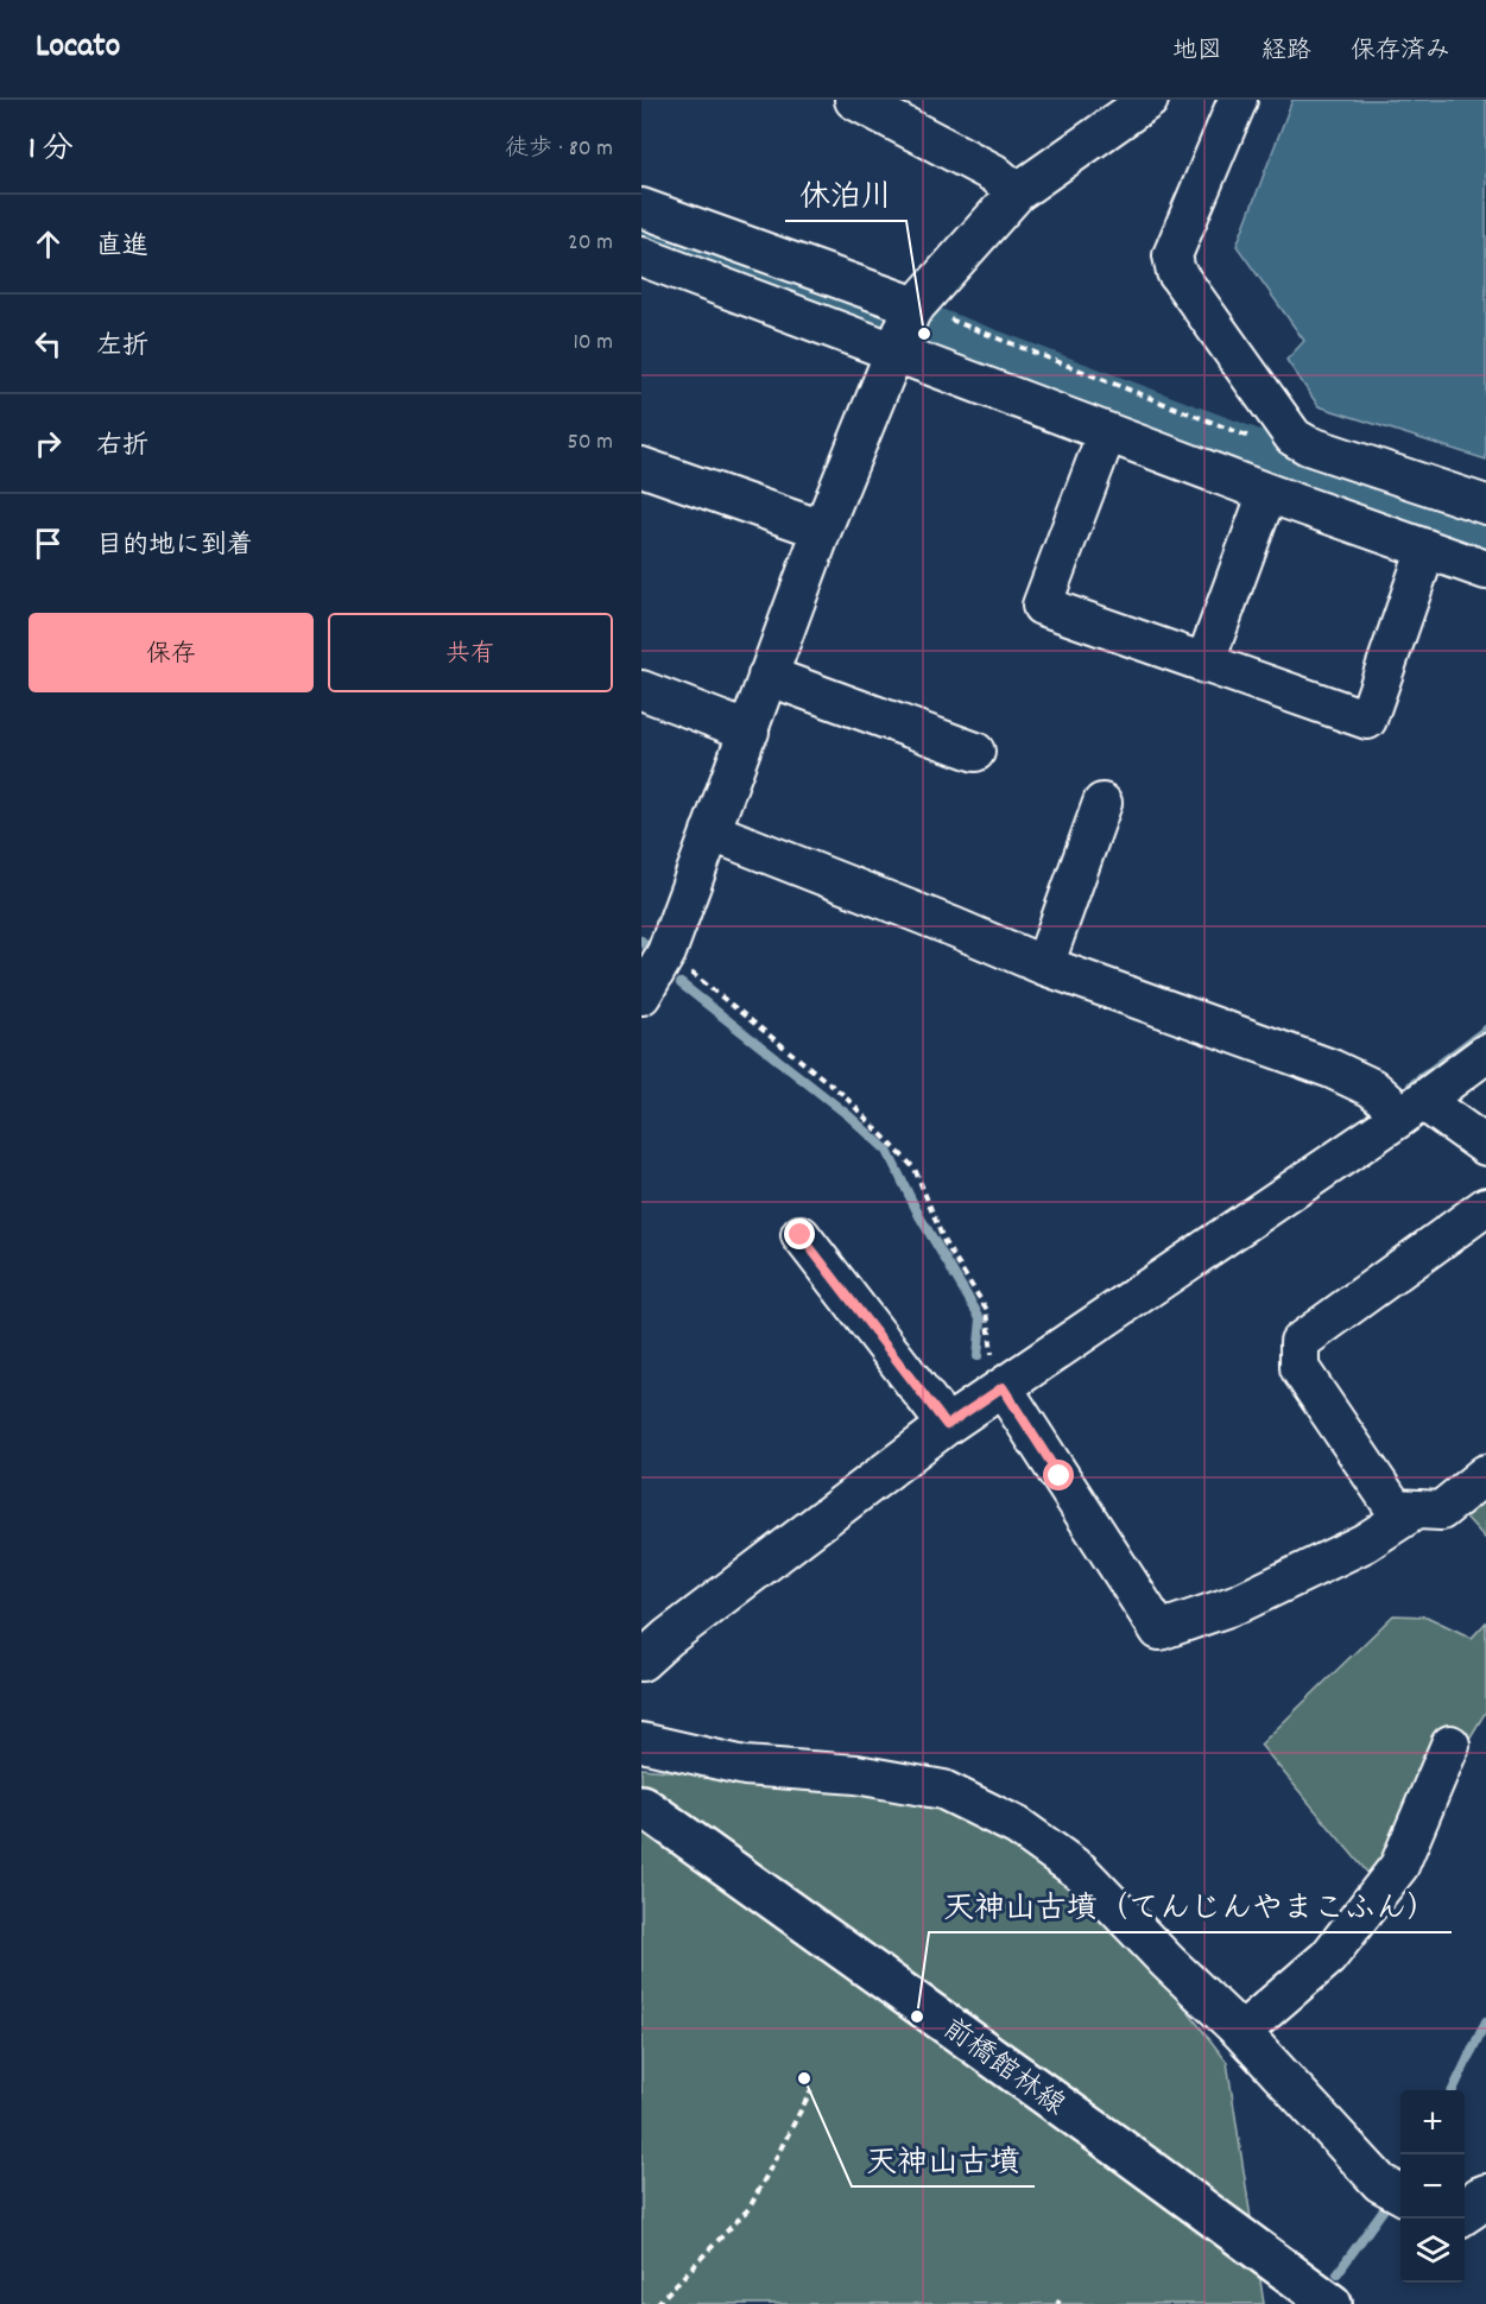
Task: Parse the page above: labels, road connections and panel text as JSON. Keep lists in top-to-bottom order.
{
  "streets": {
    "main road": ["前橋館林線"]
  },
  "places": ["休泊川", "天神山古墳（てんじんやまこふん）", "天神山古墳"],
  "page": {
    "header": "Locato",
    "nav": ["地図", "経路", "保存済み"],
    "heading": ["1 分", "徒歩 · 80 m"],
    "list": [
      ["直進", "20 m"],
      ["左折", "10 m"],
      ["右折", "50 m"],
      "目的地に到着"
    ],
    "buttons": ["保存", "共有"],
    "map_buttons": ["+", "−"]
  }
}
